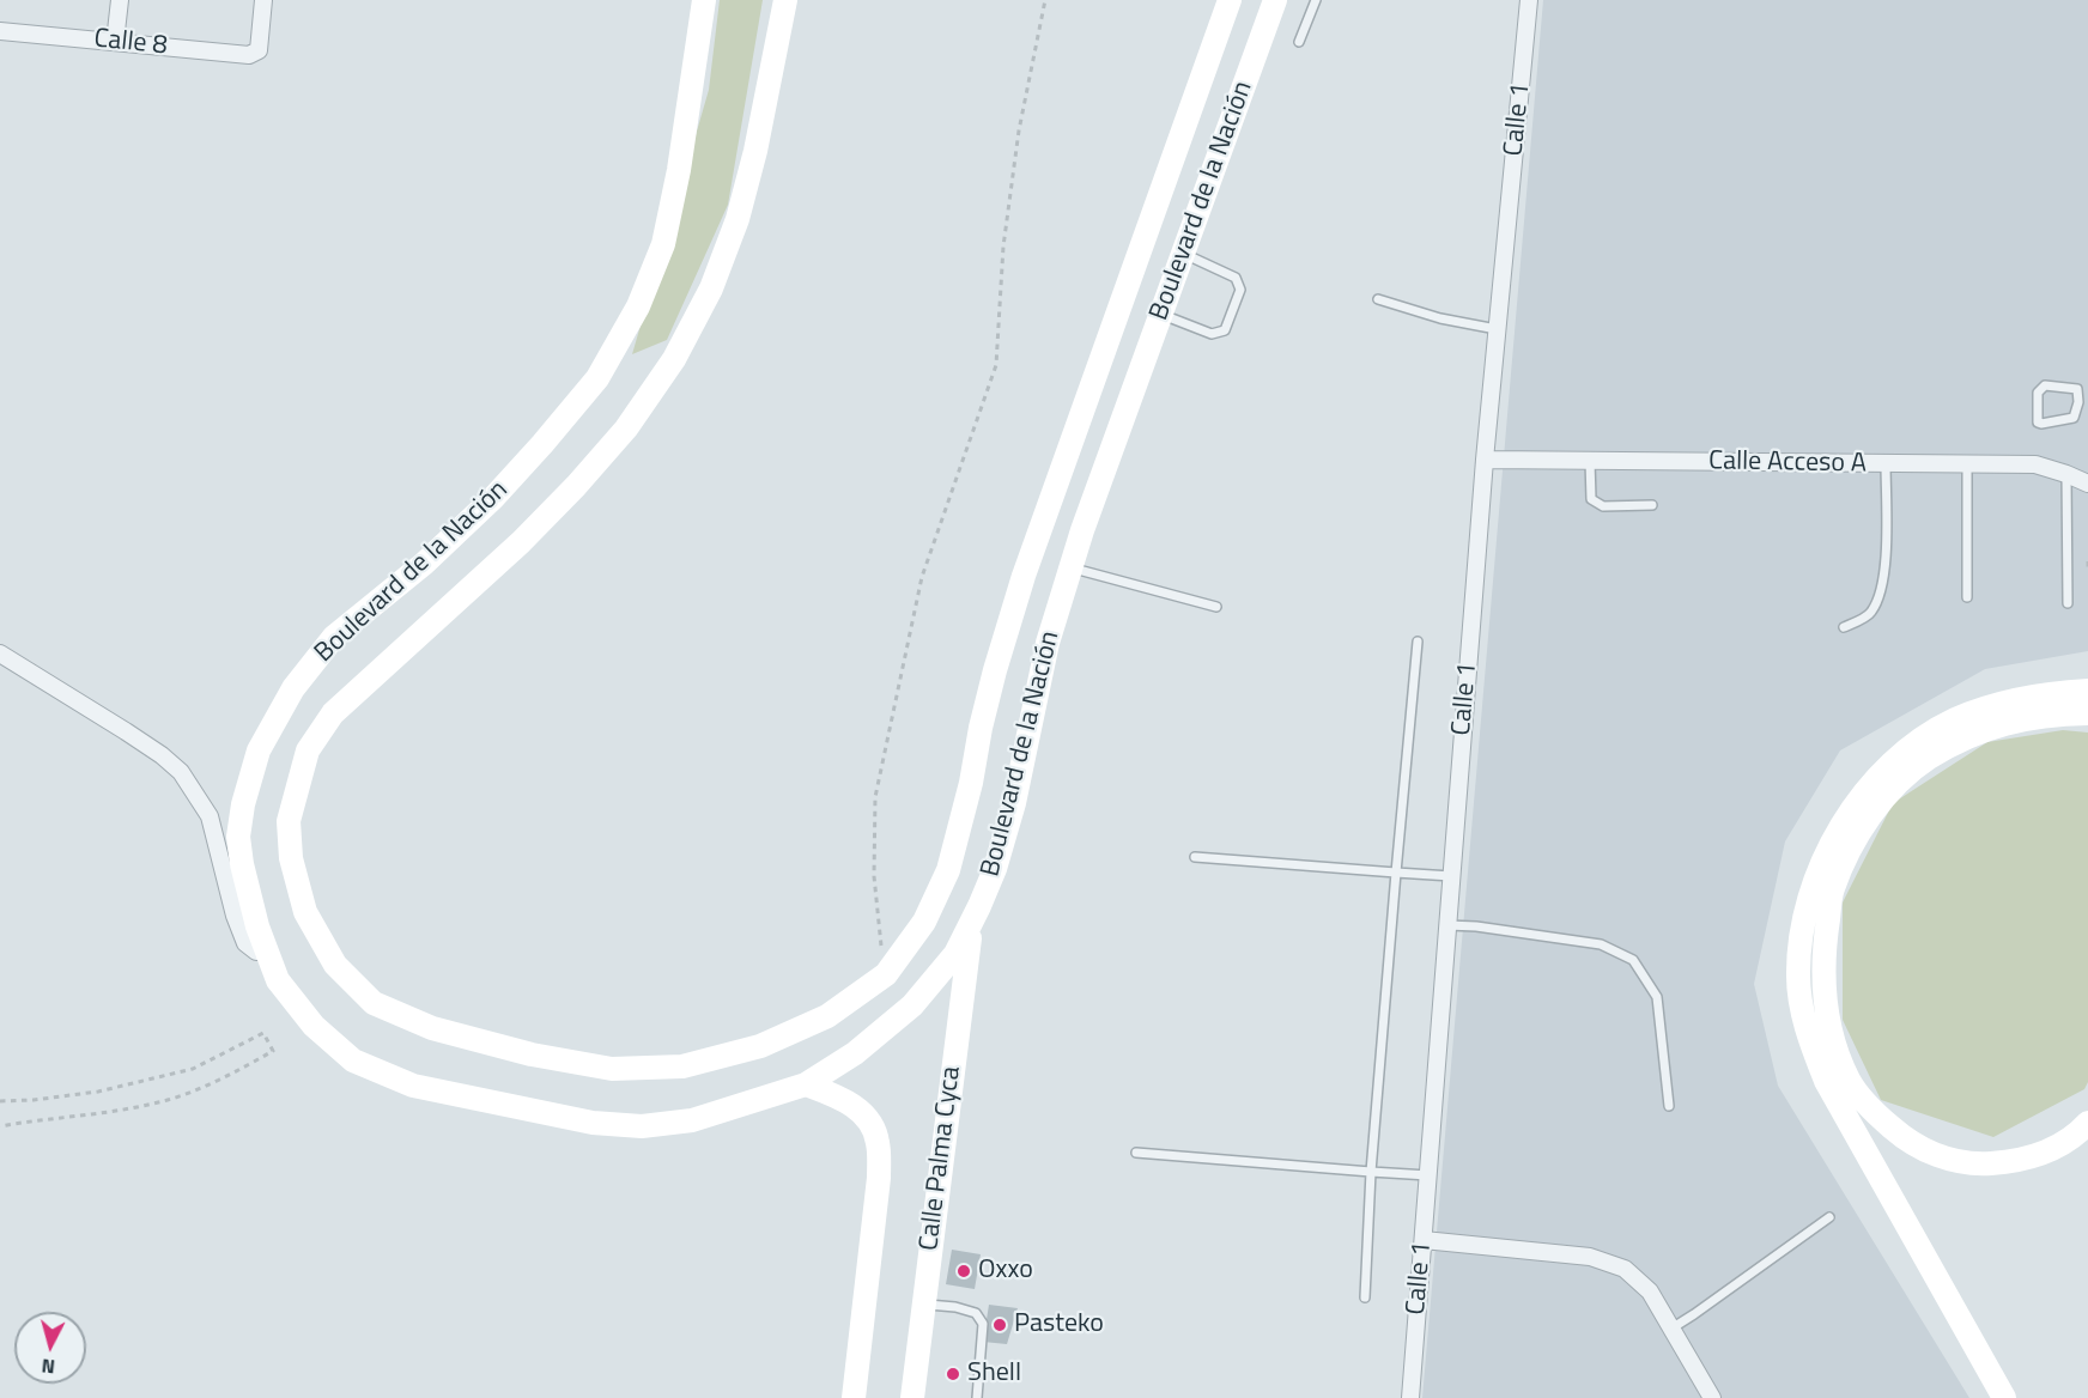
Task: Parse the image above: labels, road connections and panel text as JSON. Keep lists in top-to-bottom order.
{
  "streets": {
    "main road": ["Boulevard de la Nación", "Calle Palma Cyca"],
    "street": ["Calle 8", "Calle 1", "Calle Acceso A"]
  },
  "crossings": [
    ["Calle 1", "Calle Acceso A"],
    ["Boulevard de la Nación", "Calle Palma Cyca"]
  ],
  "places": ["Oxxo", "Pasteko", "Shell"],
  "north": "bottom"
}
